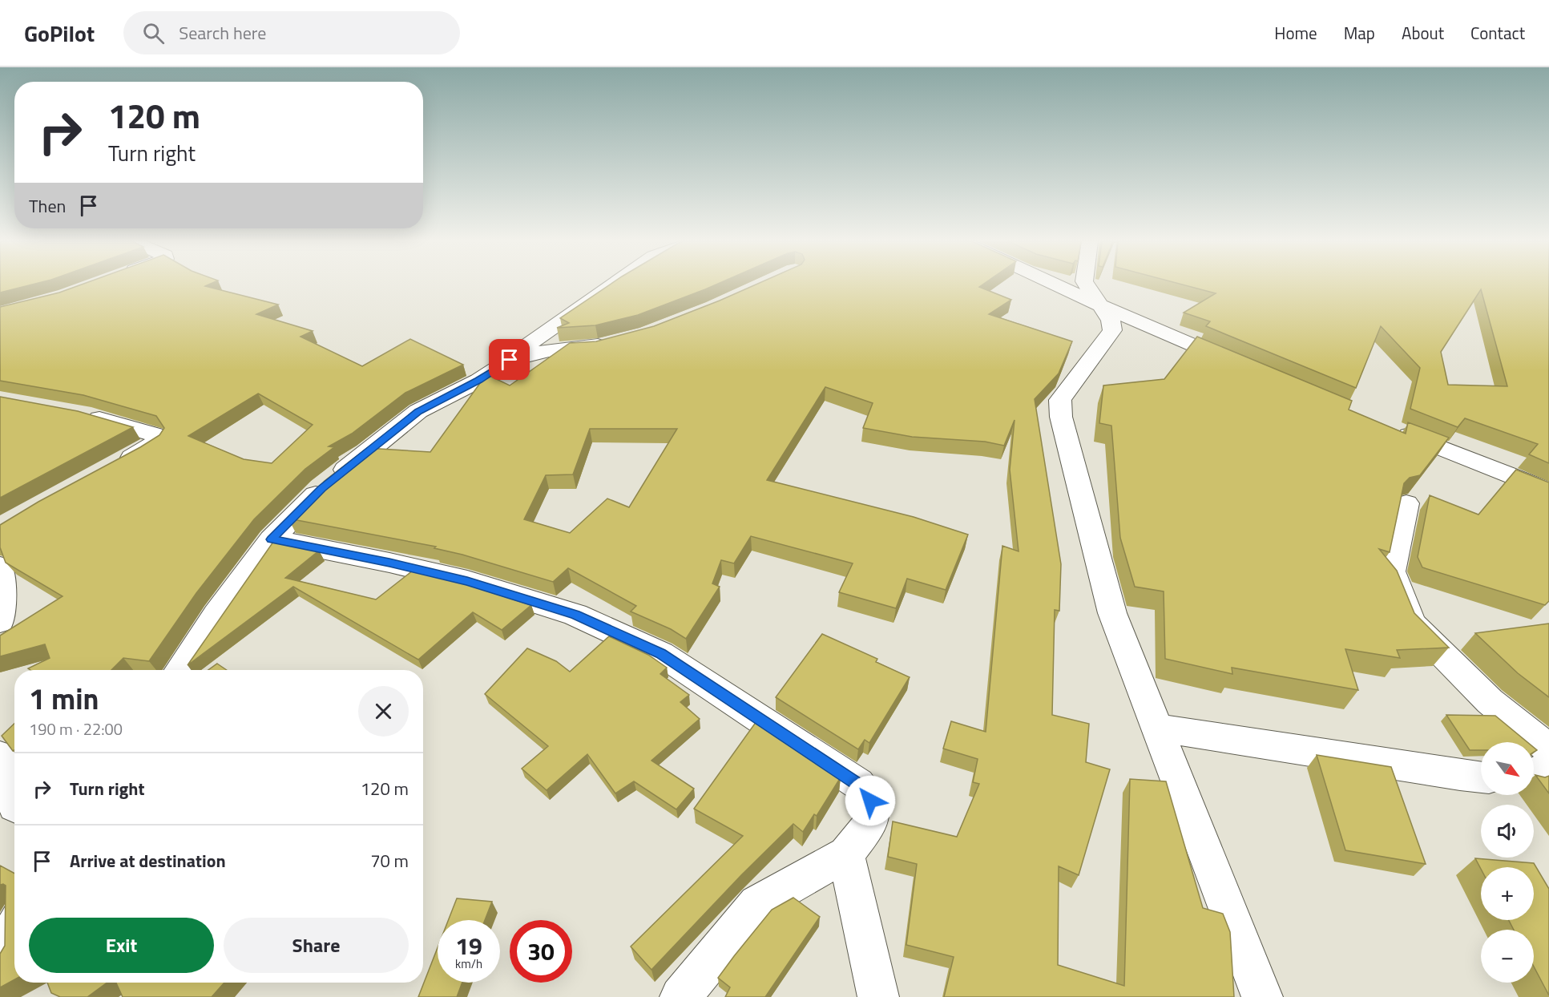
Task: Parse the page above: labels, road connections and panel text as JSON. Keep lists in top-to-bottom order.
{
  "north": "bottom right",
  "page": {
    "header": "GoPilot",
    "search": "Search here",
    "nav": [
      "Home",
      "Map",
      "About",
      "Contact"
    ],
    "turn": ["120 m", "Turn right"],
    "then": "Then",
    "heading": ["1 min", "190 m · 22:00"],
    "map_buttons": ["+", "−"],
    "list": [
      {
        "name": "Turn right",
        "value": "120 m"
      },
      {
        "name": "Arrive at destination",
        "value": "70 m"
      }
    ],
    "buttons": ["Exit", "Share"],
    "speed": "19 km/h",
    "limit": "30"
  }
}
